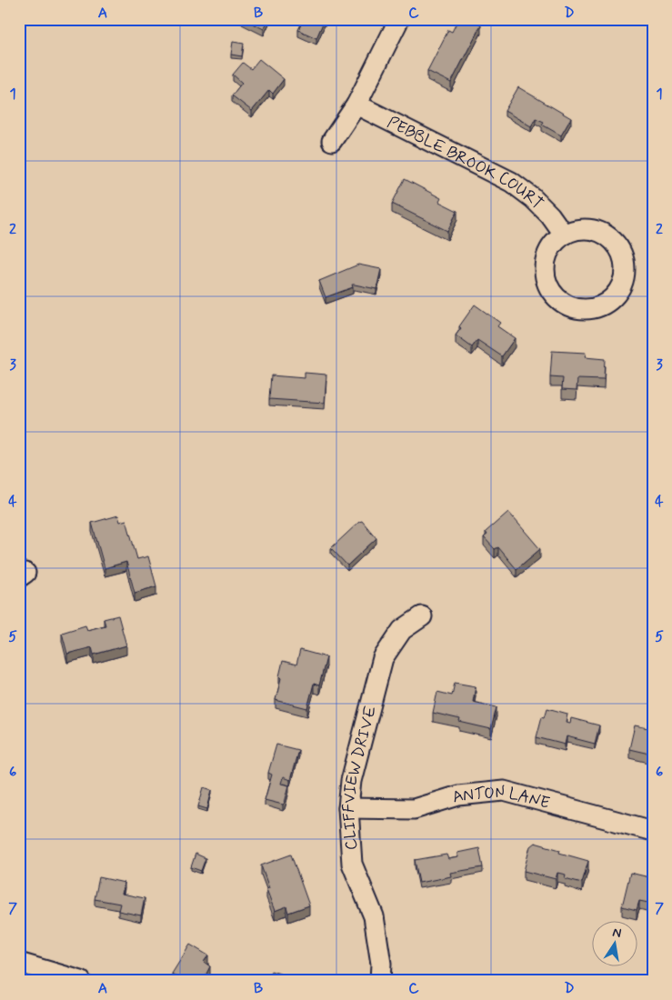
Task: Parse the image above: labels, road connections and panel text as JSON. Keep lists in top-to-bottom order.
{
  "streets": {
    "street": ["PEBBLE BROOK COURT", "CLIFFVIEW DRIVE", "ANTON LANE"]
  },
  "crossings": [
    ["CLIFFVIEW DRIVE", "ANTON LANE"]
  ],
  "north": "top",
  "grid": {
    "columns": [
      "A",
      "B",
      "C",
      "D"
    ],
    "rows": [
      "1",
      "2",
      "3",
      "4",
      "5",
      "6",
      "7"
    ]
  }
}
